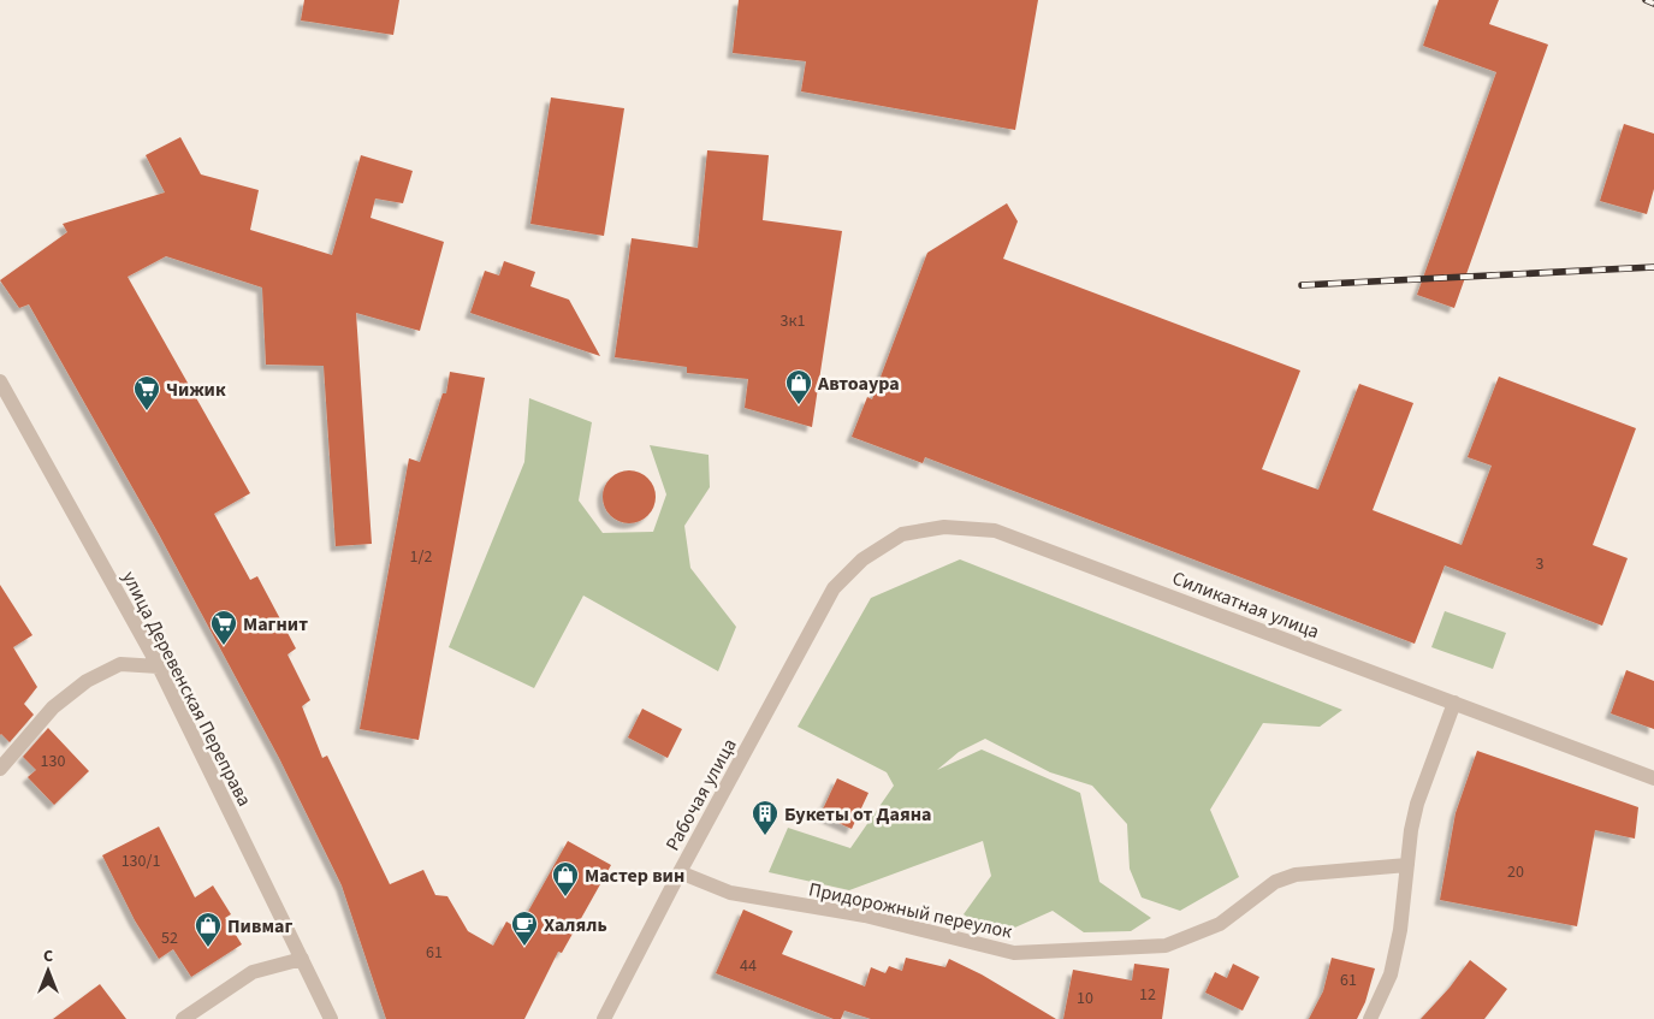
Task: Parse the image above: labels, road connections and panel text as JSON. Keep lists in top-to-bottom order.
{
  "streets": {
    "street": [
      "Силикатная улица",
      "улица Деревенская Переправа",
      "Рабочая улица",
      "Придорожный переулок"
    ]
  },
  "crossings": [
    ["Силикатная улица", "Рабочая улица"],
    ["Рабочая улица", "Придорожный переулок"]
  ],
  "places": {
    "shop": ["Автоаура", "Мастер вин", "Пивмаг"],
    "supermarket": ["Чижик", "Магнит"],
    "building": ["Букеты от Даяна"],
    "cafe": ["Халяль"]
  },
  "house_numbers": [
    "3к1",
    "1/2",
    "3",
    "130",
    "130/1",
    "20",
    "52",
    "61",
    "44",
    "61",
    "12",
    "10"
  ],
  "north": "top"
}
